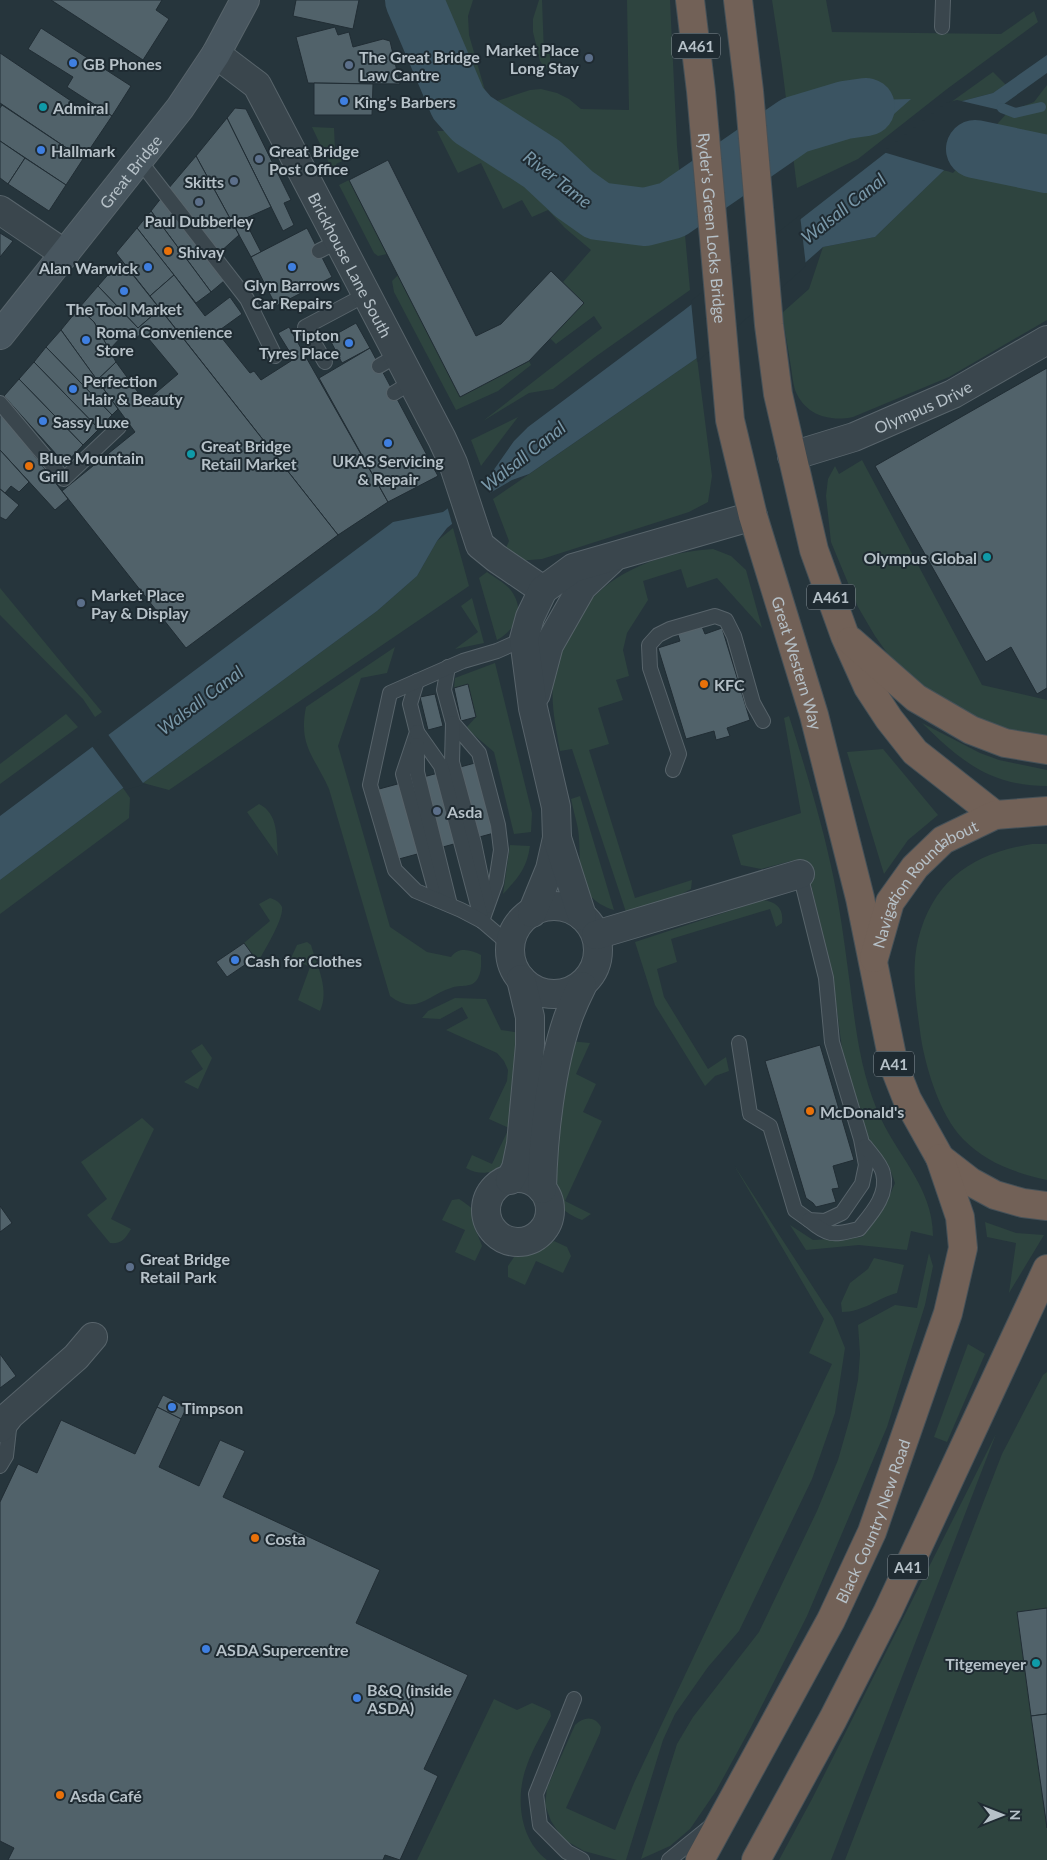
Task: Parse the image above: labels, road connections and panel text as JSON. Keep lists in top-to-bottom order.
{
  "streets": {
    "highway": [
      "A461",
      "Ryder's Green Locks Bridge",
      "Great Western Way",
      "Navigation Roundabout",
      "A41",
      "Black Country New Road"
    ],
    "main road": ["Great Bridge"],
    "street": ["Brickhouse Lane South", "Olympus Drive"]
  },
  "crossings": [
    ["A461", "Olympus Drive"],
    ["A461", "Navigation Roundabout"],
    ["Great Bridge", "Brickhouse Lane South"],
    ["Ryder's Green Locks Bridge", "Great Western Way"],
    ["Great Western Way", "Navigation Roundabout"],
    ["Navigation Roundabout", "Black Country New Road"]
  ],
  "water": ["River Tame", "Walsall Canal"],
  "places": [
    "Market Place Long Stay",
    "GB Phones",
    "The Great Bridge Law Cantre",
    "King's Barbers",
    "Admiral",
    "Hallmark",
    "Great Bridge Post Office",
    "Skitts",
    "Paul Dubberley",
    "Shivay",
    "Alan Warwick",
    "Glyn Barrows Car Repairs",
    "The Tool Market",
    "Roma Convenience Store",
    "Tipton Tyres Place",
    "Perfection Hair & Beauty",
    "Sassy Luxe",
    "UKAS Servicing & Repair",
    "Great Bridge Retail Market",
    "Blue Mountain Grill",
    "Olympus Global",
    "Market Place Pay & Display",
    "KFC",
    "Asda",
    "Cash for Clothes",
    "McDonald's",
    "Great Bridge Retail Park",
    "Timpson",
    "Costa",
    "ASDA Supercentre",
    "Titgemeyer",
    "B&Q (inside ASDA)",
    "Asda Café"
  ],
  "north": "right"
}
